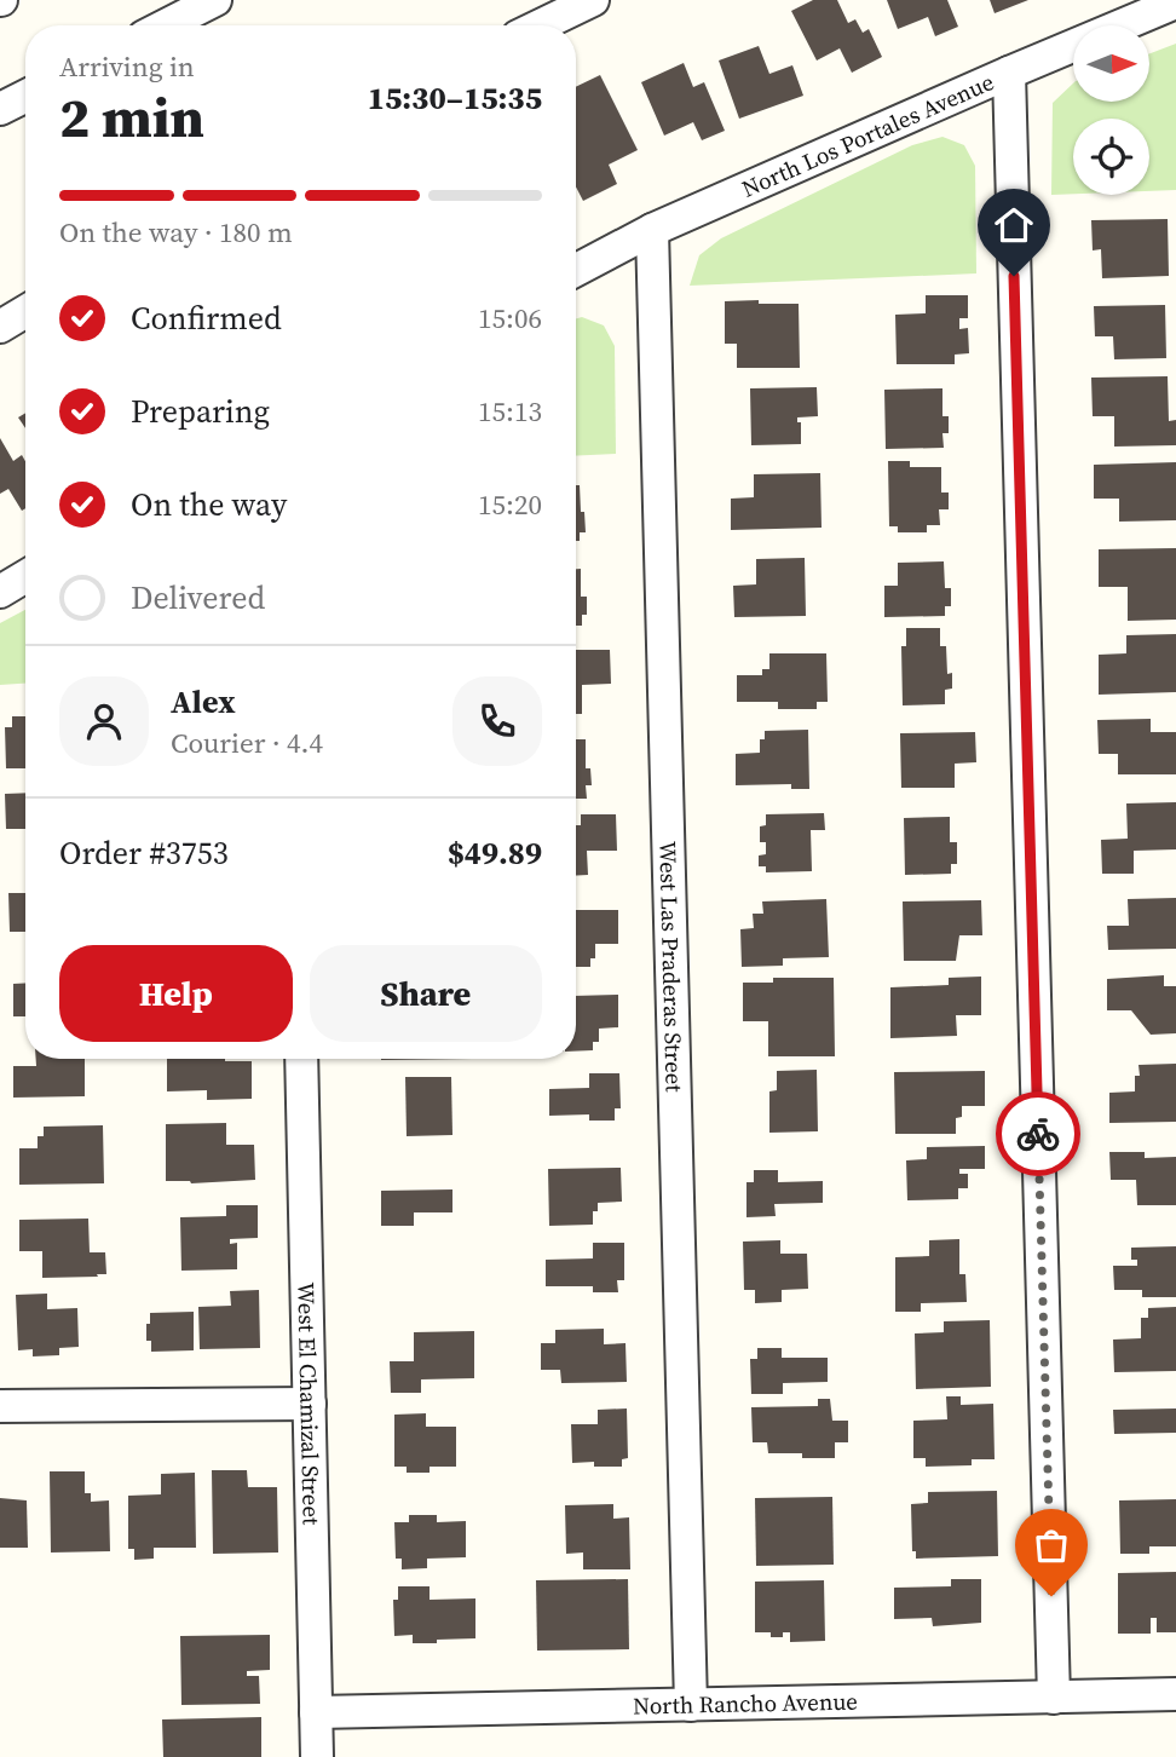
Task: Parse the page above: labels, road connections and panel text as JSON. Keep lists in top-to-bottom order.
{
  "streets": {
    "street": [
      "North Los Portales Avenue",
      "West Las Praderas Street",
      "West El Chamizal Street",
      "North Rancho Avenue"
    ]
  },
  "crossings": [
    ["North Los Portales Avenue", "West Las Praderas Street"],
    ["West Las Praderas Street", "North Rancho Avenue"],
    ["West El Chamizal Street", "North Rancho Avenue"]
  ],
  "north": "right",
  "page": {
    "heading": ["2 min", "Arriving in", "15:30–15:35"],
    "panel": [
      "Alex",
      "Courier · 4.4",
      "Order #3753",
      "$49.89"
    ],
    "bar": "On the way · 180 m",
    "list": [
      ["Confirmed", "15:06"],
      ["Preparing", "15:13"],
      ["On the way", "15:20"],
      "Delivered"
    ],
    "buttons": ["Help", "Share"]
  }
}
